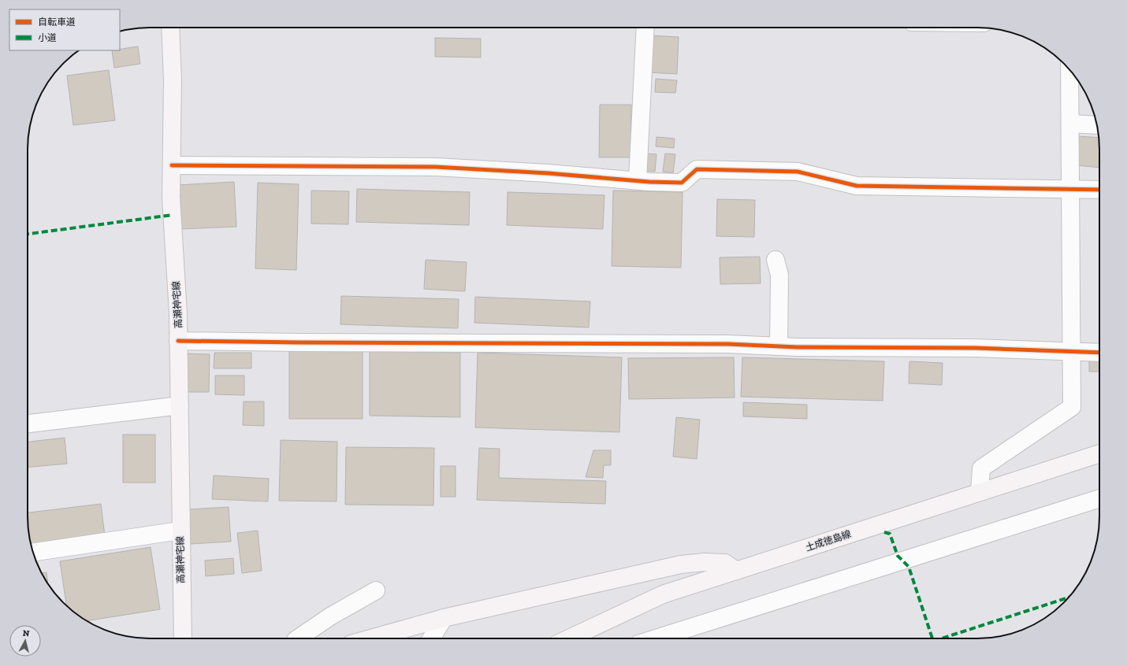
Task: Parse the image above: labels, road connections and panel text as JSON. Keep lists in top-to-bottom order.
{
  "streets": {
    "main road": ["高瀬神宅線", "土成徳島線"]
  },
  "legend": ["自転車道", "小道"],
  "north": "top"
}
